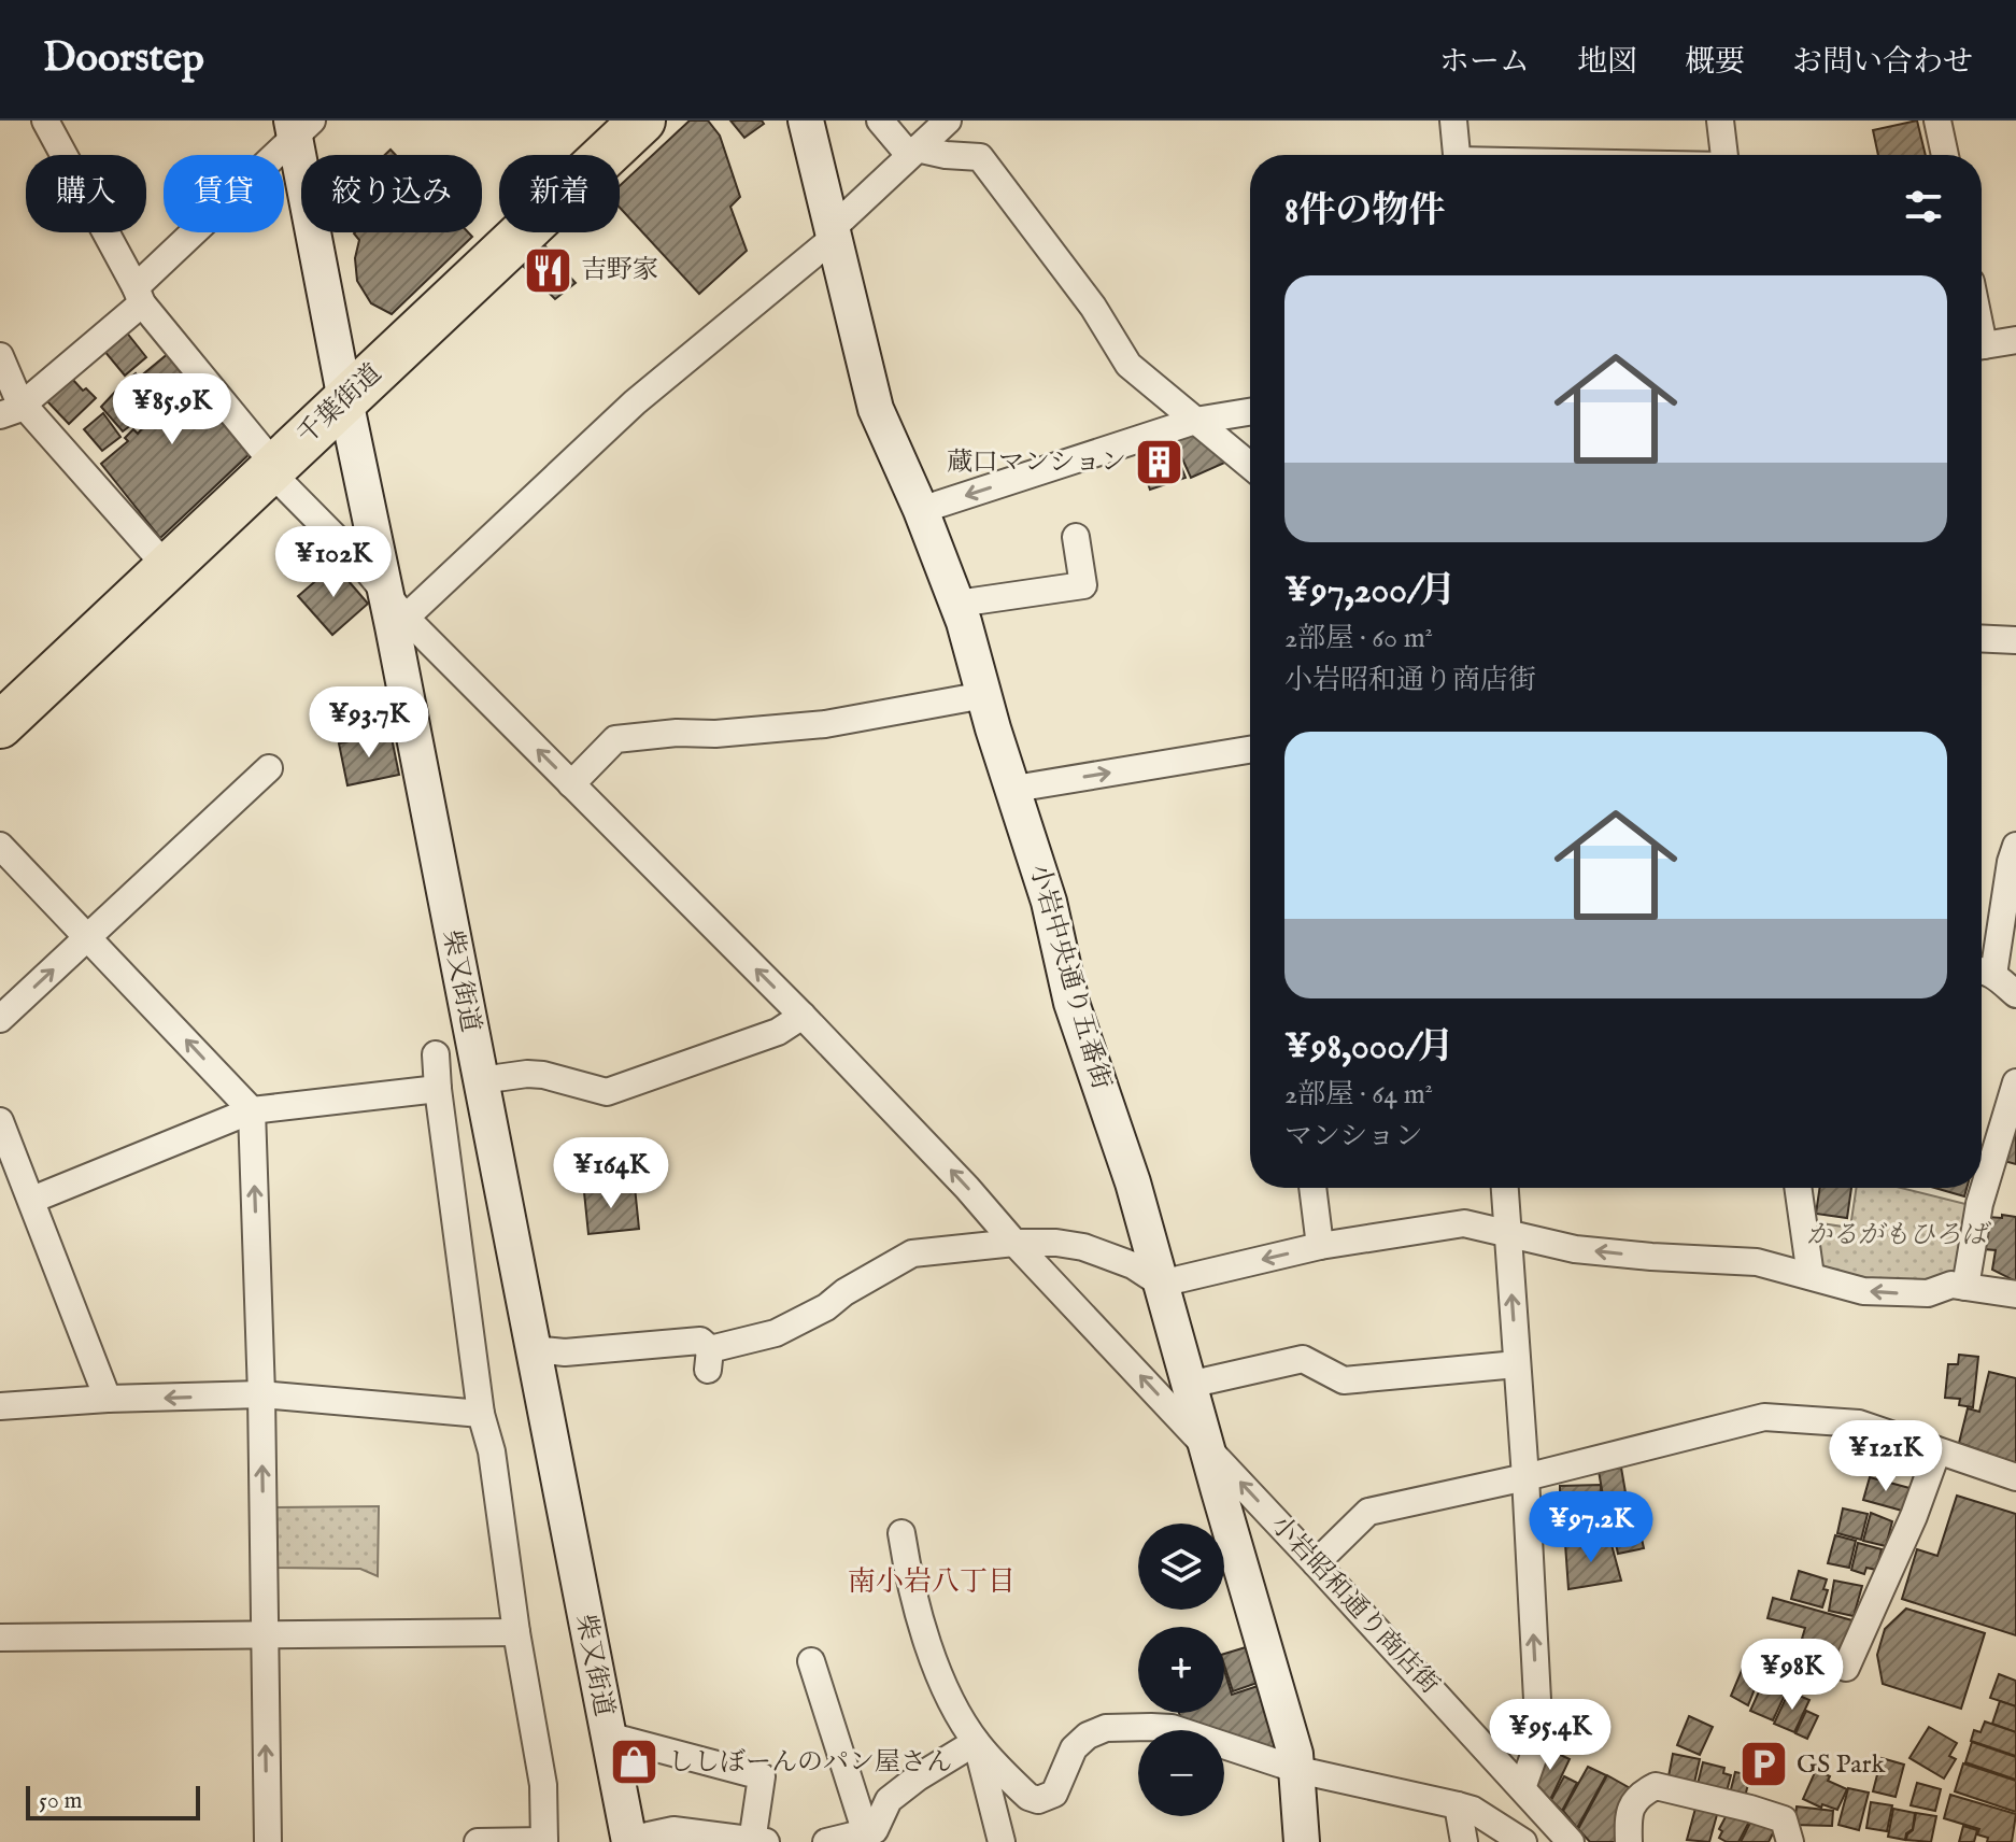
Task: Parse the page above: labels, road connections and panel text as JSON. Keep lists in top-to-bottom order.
{
  "streets": {
    "highway": ["千葉街道"],
    "street": ["小岩中央通り五番街", "柴又街道", "小岩昭和通り商店街"]
  },
  "crossings": [
    ["千葉街道", "柴又街道"],
    ["千葉街道", "小岩昭和通り商店街"],
    ["小岩中央通り五番街", "小岩昭和通り商店街"],
    ["柴又街道", "小岩昭和通り商店街"]
  ],
  "one_way": ["小岩昭和通り商店街"],
  "districts": ["南小岩八丁目"],
  "parks": ["かるがもひろば"],
  "places": {
    "restaurant": ["吉野家"],
    "building": ["蔵口マンション"],
    "shop": ["ししぼーんのパン屋さん"],
    "parking": ["GS Park"]
  },
  "scale_bar": "50 m",
  "page": {
    "header": "Doorstep",
    "nav": [
      "ホーム",
      "地図",
      "概要",
      "お問い合わせ"
    ],
    "chip": [
      "購入",
      "賃貸",
      "絞り込み",
      "新着"
    ],
    "heading": "8件の物件",
    "list": [
      {
        "name": "¥97,200/月",
        "note": "2部屋 · 60 m² · 小岩昭和通り商店街"
      },
      {
        "name": "¥98,000/月",
        "note": "2部屋 · 64 m² · マンション"
      }
    ],
    "price": [
      "¥85.9K",
      "¥102K",
      "¥93.7K",
      "¥164K",
      "¥121K",
      "¥97.2K",
      "¥98K",
      "¥95.4K"
    ],
    "map_buttons": ["+", "−"],
    "scale": "50 m"
  }
}
